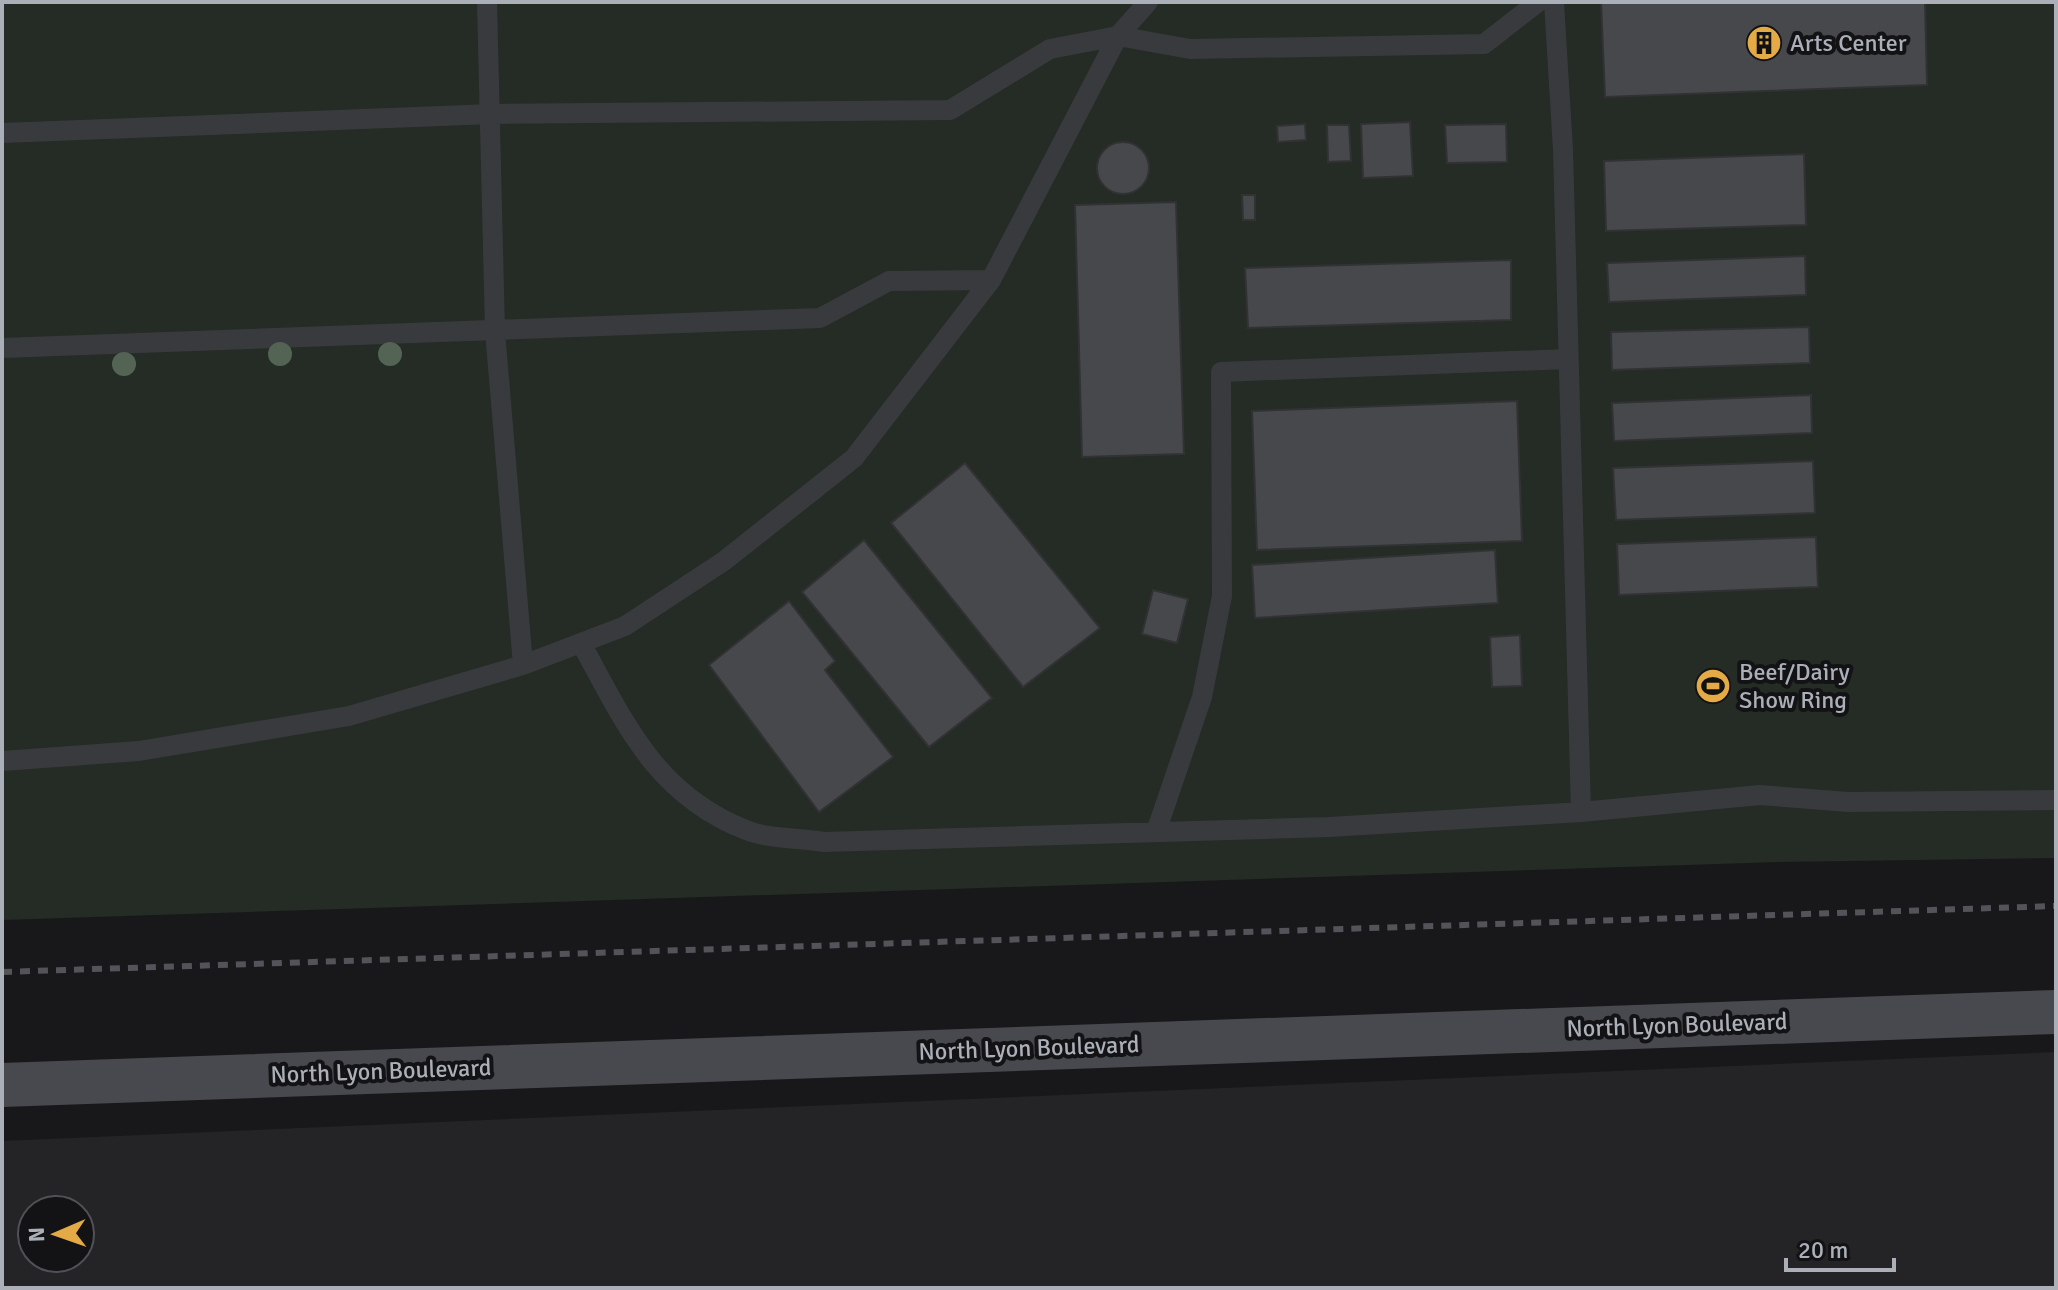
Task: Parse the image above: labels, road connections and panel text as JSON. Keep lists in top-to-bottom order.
{
  "streets": {
    "street": ["North Lyon Boulevard"]
  },
  "places": {
    "building": ["Arts Center"],
    "sports": ["Beef/Dairy Show Ring"]
  },
  "scale_bar": "20 m",
  "north": "left"
}
